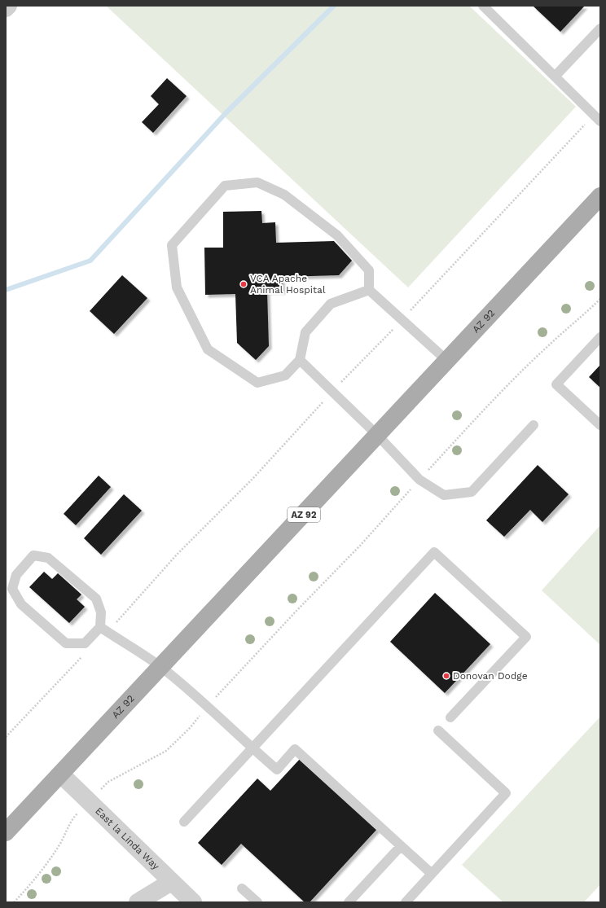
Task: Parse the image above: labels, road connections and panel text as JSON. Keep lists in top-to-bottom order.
{
  "streets": {
    "main road": ["AZ 92"],
    "street": ["East la Linda Way"]
  },
  "crossings": [
    ["AZ 92", "East la Linda Way"]
  ],
  "places": ["VCA Apache Animal Hospital", "Donovan Dodge"]
}
